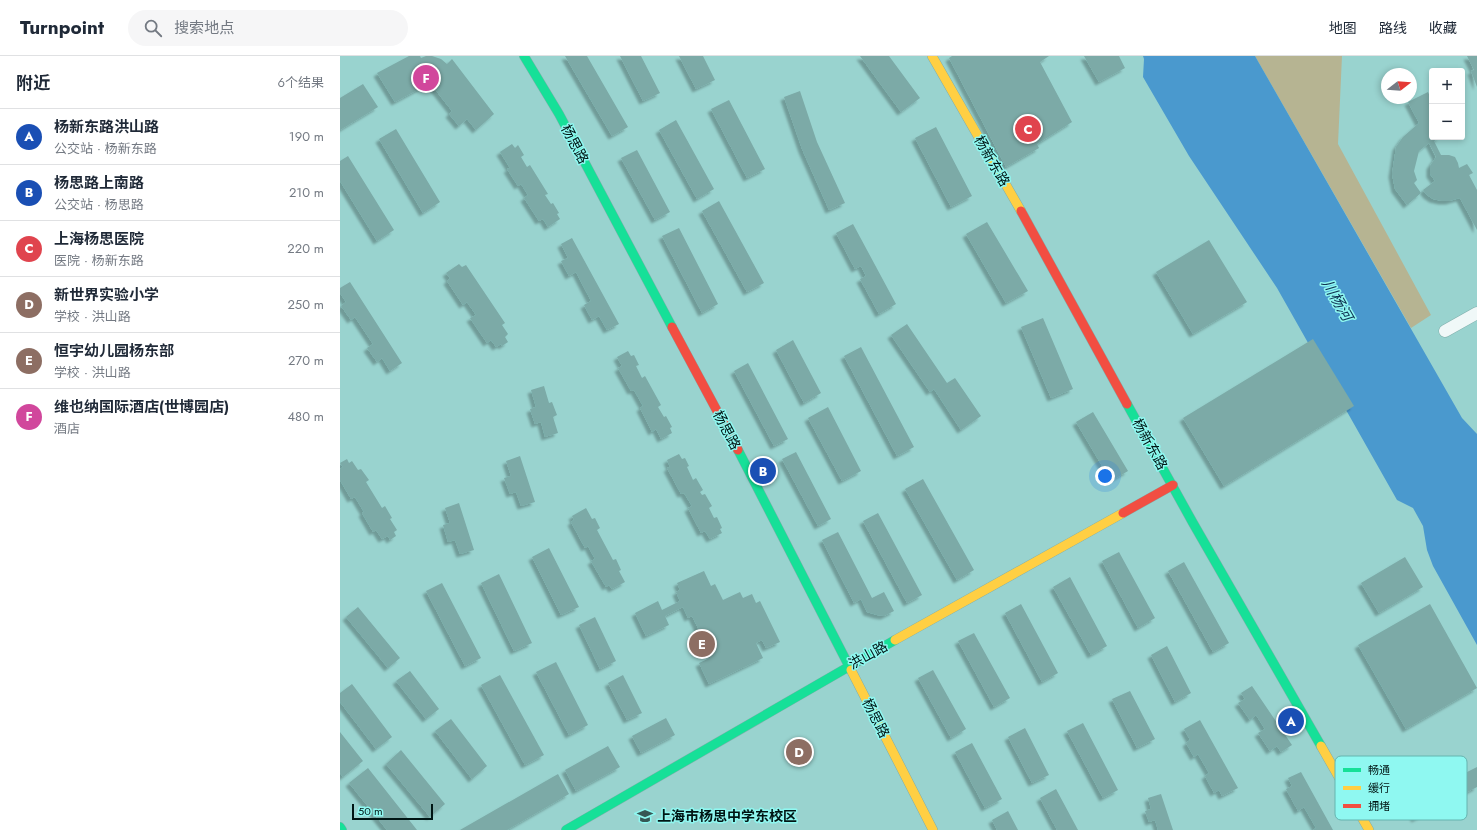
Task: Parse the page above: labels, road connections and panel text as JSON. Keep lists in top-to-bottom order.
{
  "streets": {
    "street": ["杨思路", "杨新东路", "洪山路"]
  },
  "crossings": [
    ["杨思路", "洪山路"],
    ["杨新东路", "洪山路"]
  ],
  "water": ["川杨河"],
  "places": {
    "school or university": ["上海市杨思中学东校区"]
  },
  "legend": ["畅通", "缓行", "拥堵"],
  "scale_bar": "50 m",
  "north": "right",
  "page": {
    "header": "Turnpoint",
    "search": "搜索地点",
    "nav": ["地图", "路线", "收藏"],
    "heading": ["附近", "6个结果"],
    "pins": [
      "F",
      "C",
      "B",
      "E",
      "A",
      "D"
    ],
    "map_buttons": ["+", "−"],
    "list": [
      {
        "mark": "A",
        "name": "杨新东路洪山路",
        "note": "公交站 · 杨新东路",
        "value": "190 m"
      },
      {
        "mark": "B",
        "name": "杨思路上南路",
        "note": "公交站 · 杨思路",
        "value": "210 m"
      },
      {
        "mark": "C",
        "name": "上海杨思医院",
        "note": "医院 · 杨新东路",
        "value": "220 m"
      },
      {
        "mark": "D",
        "name": "新世界实验小学",
        "note": "学校 · 洪山路",
        "value": "250 m"
      },
      {
        "mark": "E",
        "name": "恒宇幼儿园杨东部",
        "note": "学校 · 洪山路",
        "value": "270 m"
      },
      {
        "mark": "F",
        "name": "维也纳国际酒店(世博园店)",
        "note": "酒店",
        "value": "480 m"
      }
    ],
    "scale": "50 m"
  }
}
